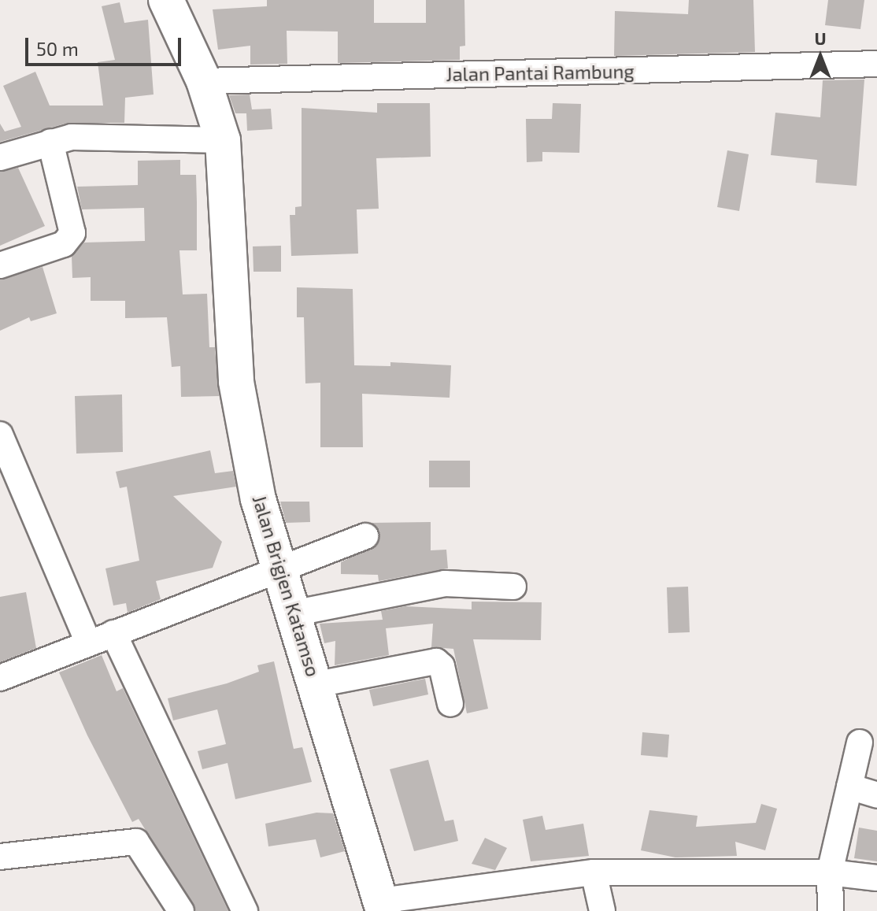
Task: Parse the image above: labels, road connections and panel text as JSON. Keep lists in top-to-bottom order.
{
  "streets": {
    "main road": ["Jalan Brigjen Katamso"],
    "street": ["Jalan Pantai Rambung"]
  },
  "crossings": [
    ["Jalan Pantai Rambung", "Jalan Brigjen Katamso"]
  ],
  "scale_bar": "50 m",
  "north": "top"
}
